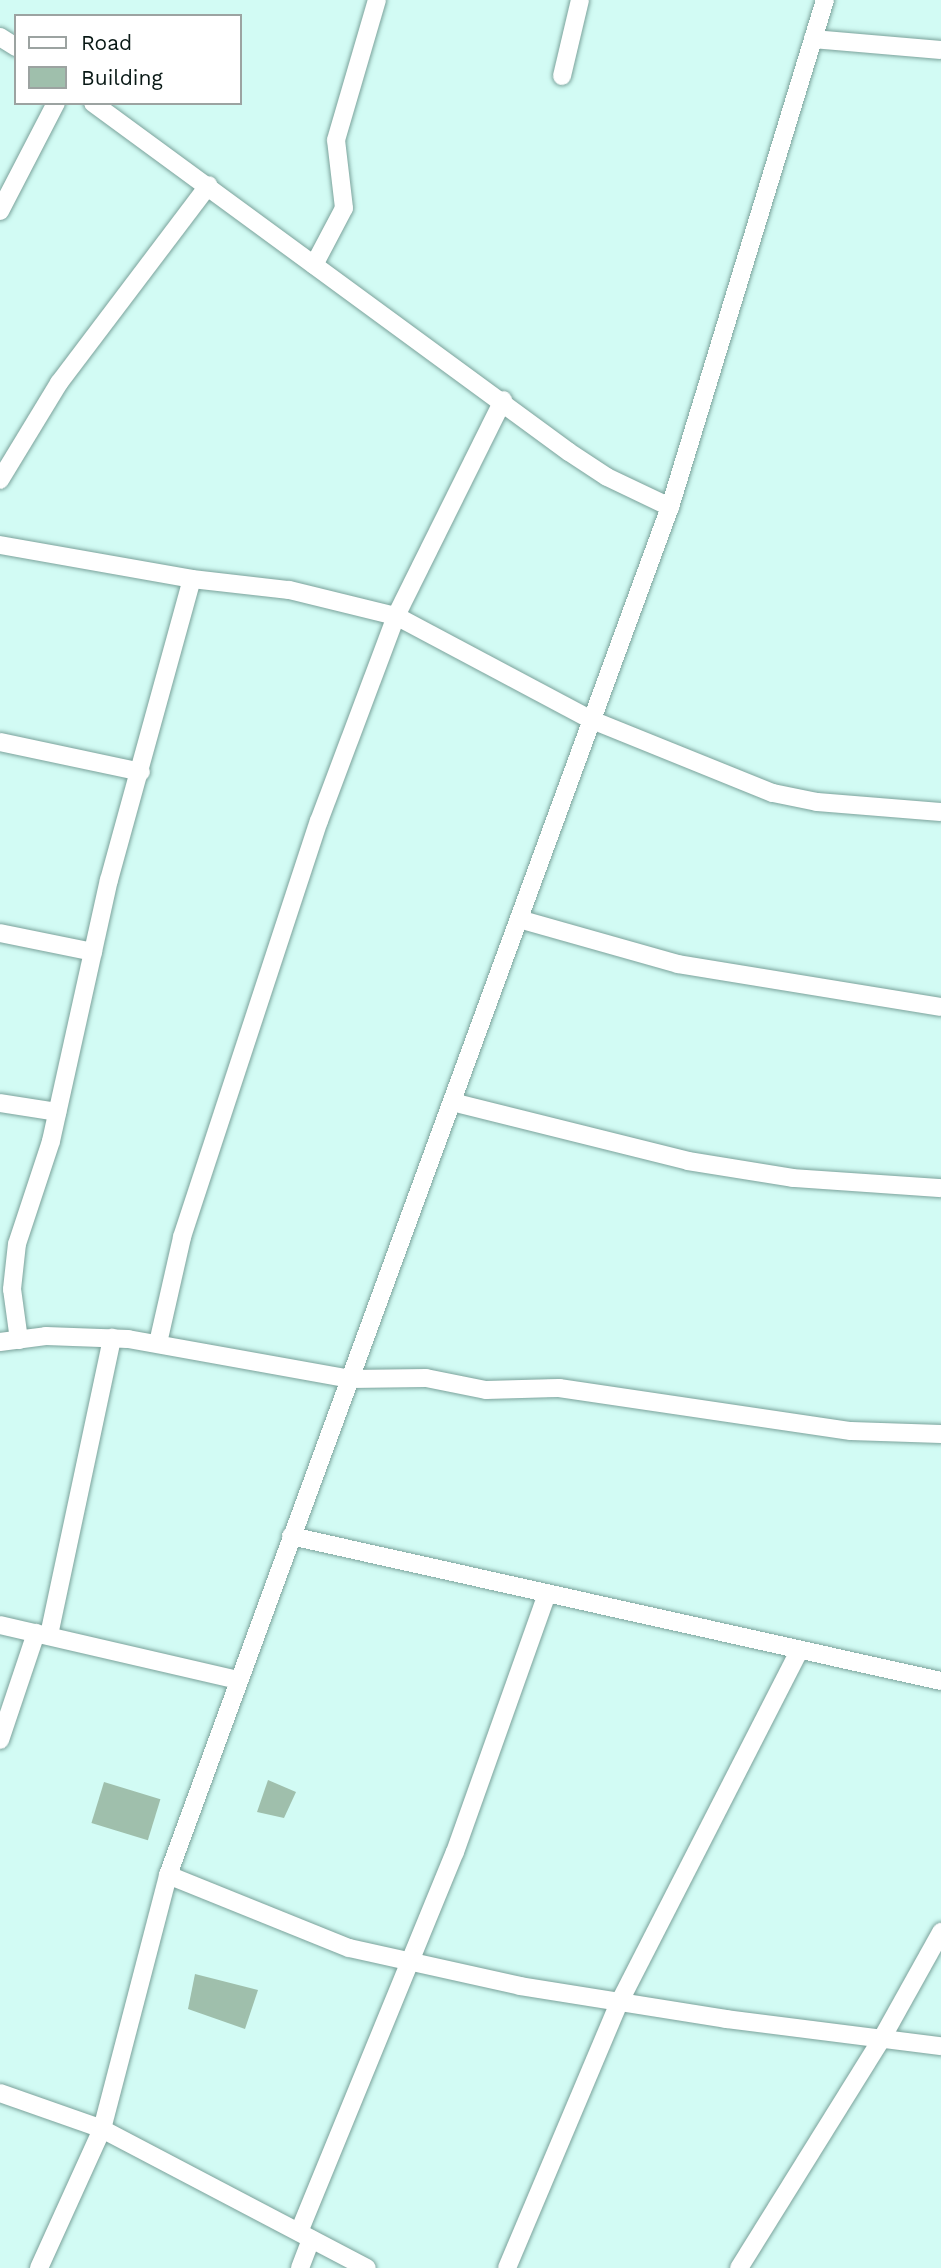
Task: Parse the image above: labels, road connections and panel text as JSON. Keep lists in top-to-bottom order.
{
  "legend": ["Road", "Building"]
}
